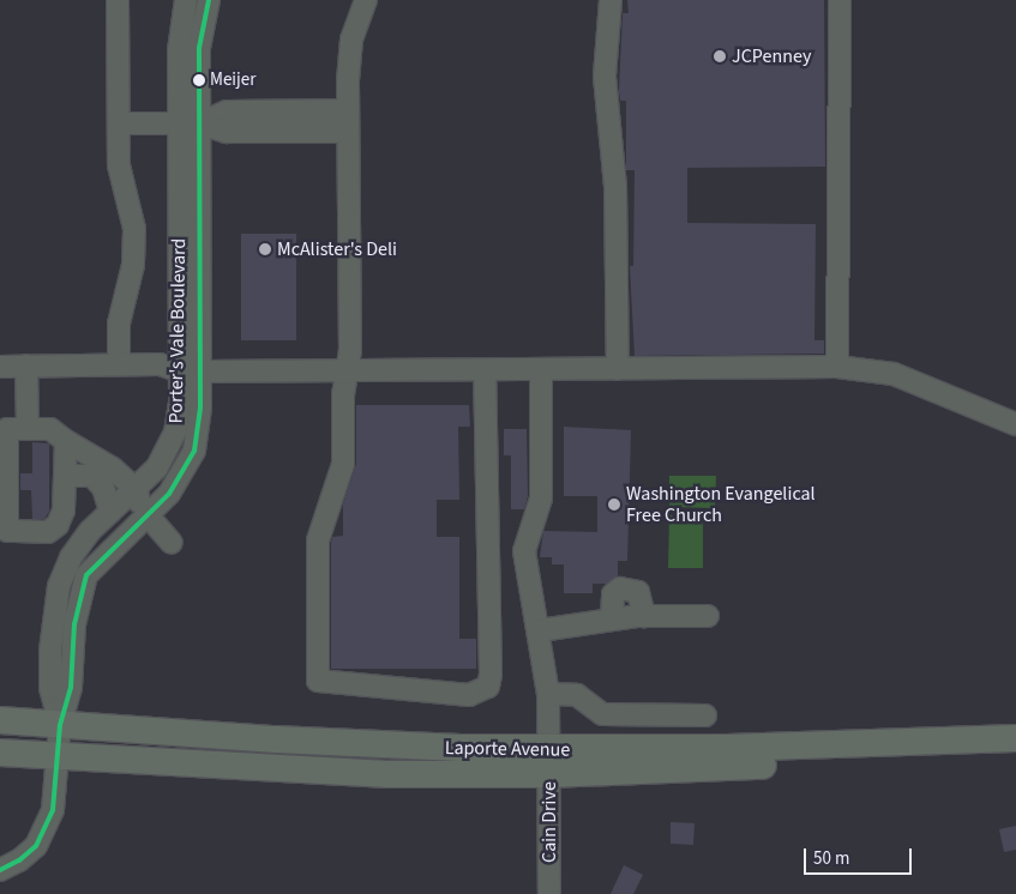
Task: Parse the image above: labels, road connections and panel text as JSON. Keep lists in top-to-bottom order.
{
  "streets": {
    "main road": ["Laporte Avenue"],
    "street": ["Porter's Vale Boulevard", "Cain Drive"]
  },
  "crossings": [
    ["Porter's Vale Boulevard", "Laporte Avenue"],
    ["Laporte Avenue", "Cain Drive"]
  ],
  "places": [
    "JCPenney",
    "Meijer",
    "McAlister's Deli",
    "Washington Evangelical Free Church"
  ],
  "scale_bar": "50 m"
}
